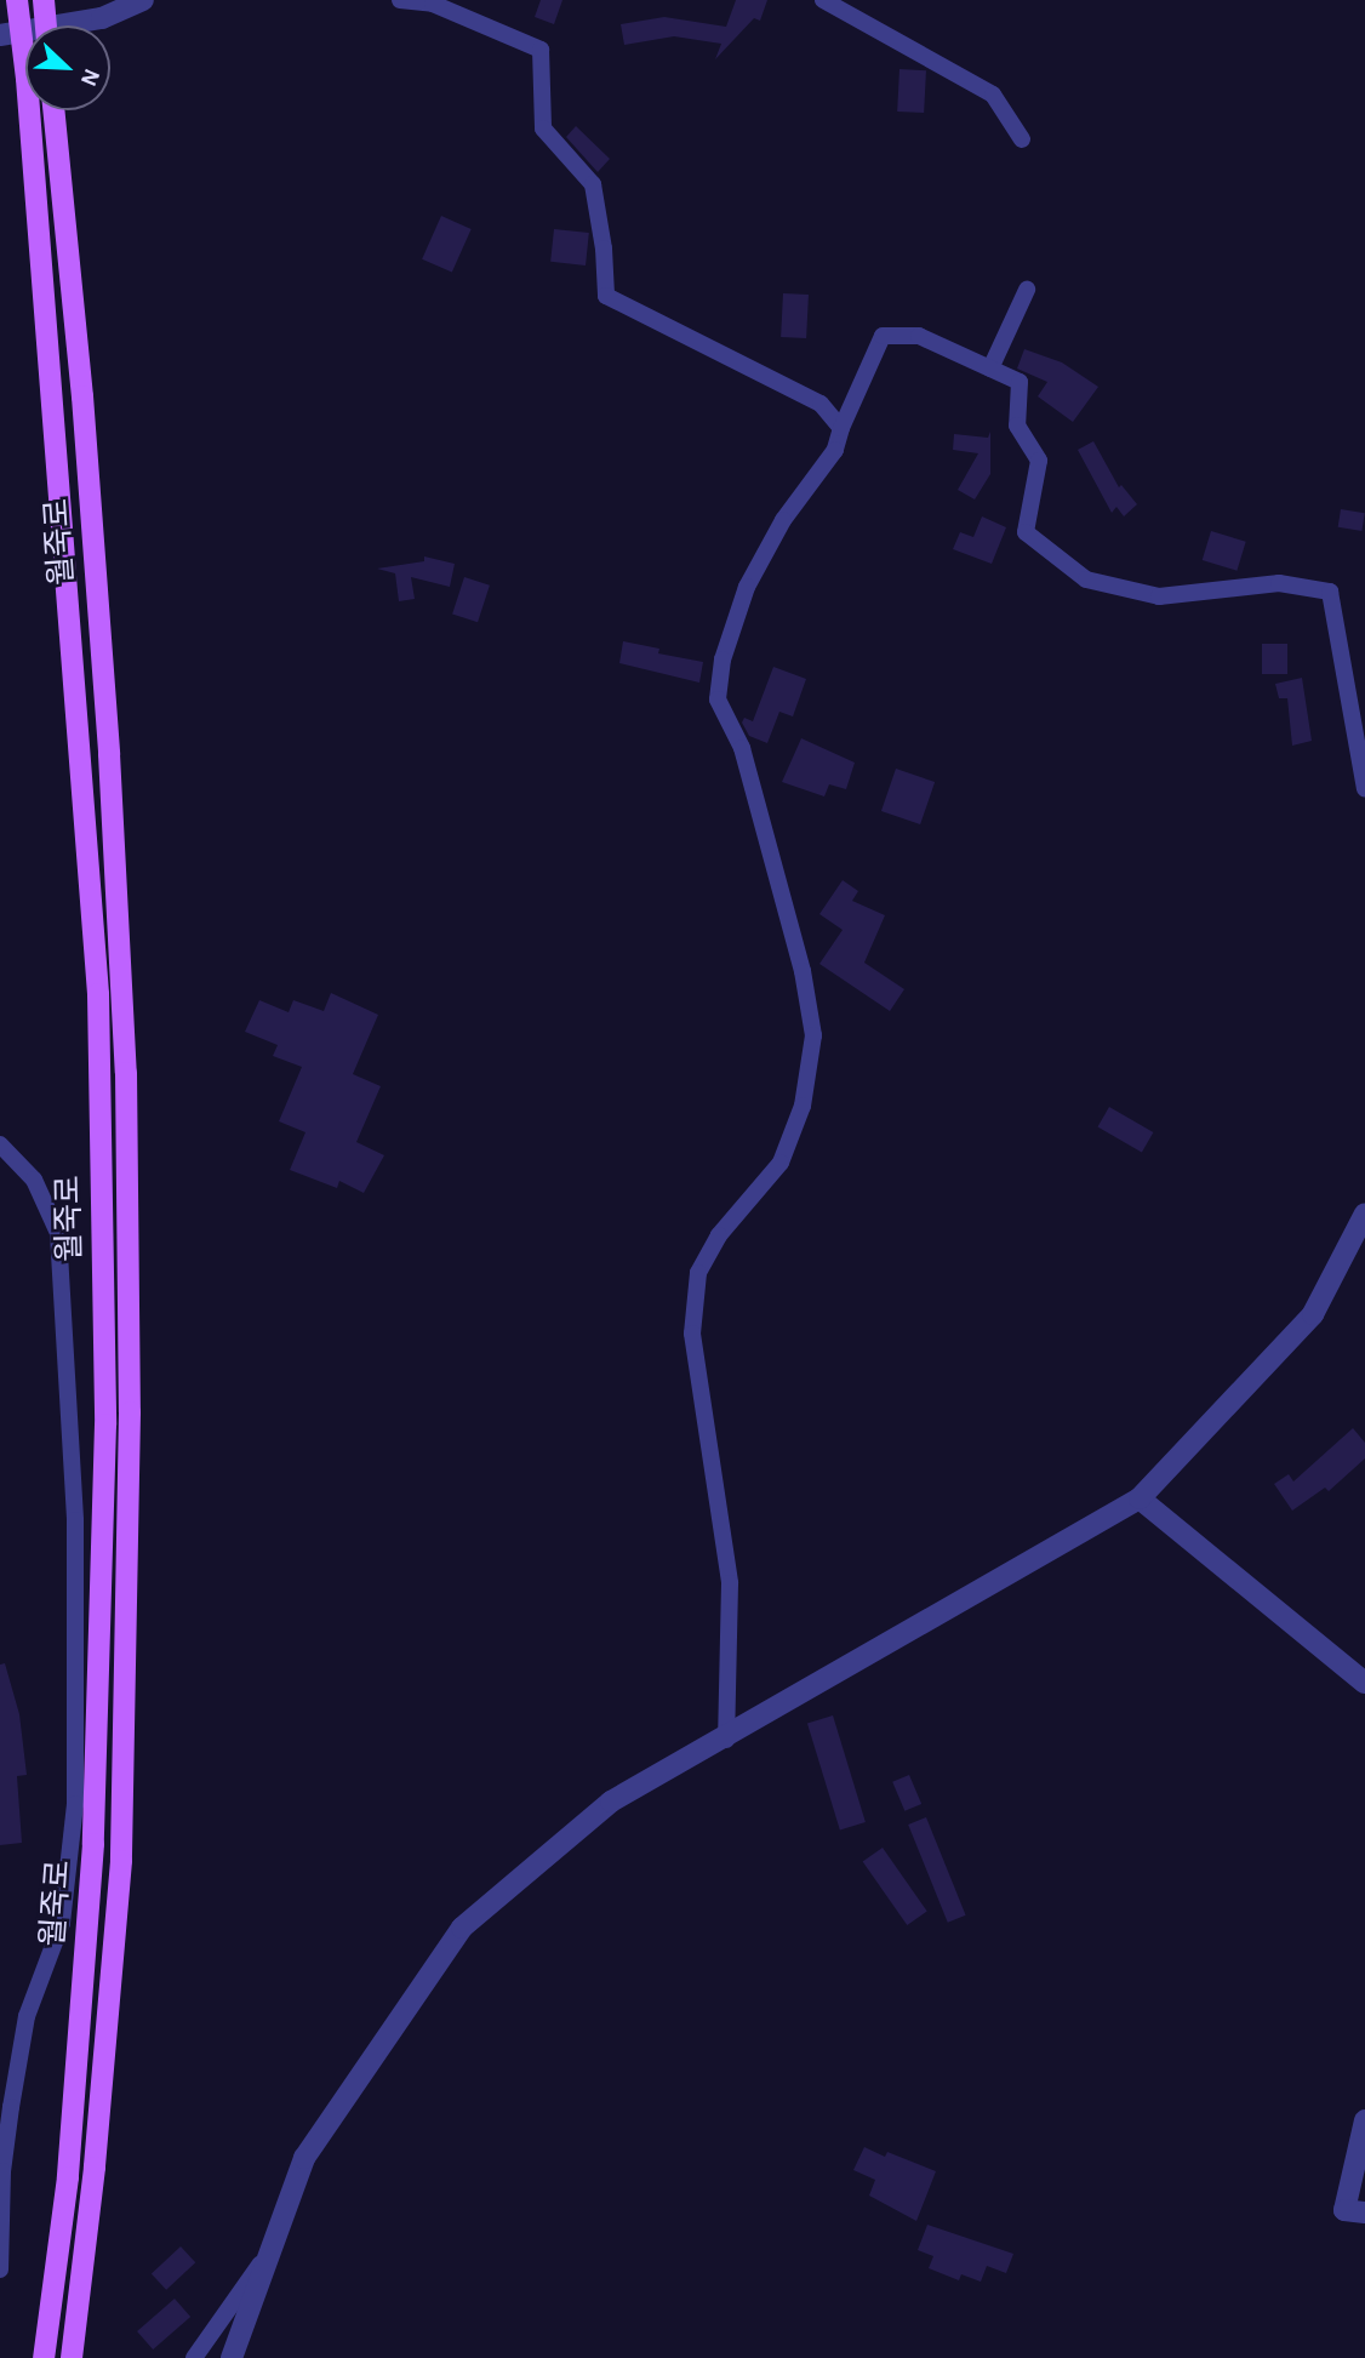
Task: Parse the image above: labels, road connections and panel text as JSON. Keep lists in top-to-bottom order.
{
  "streets": {
    "main road": ["월죽로"]
  },
  "north": "bottom right"
}
